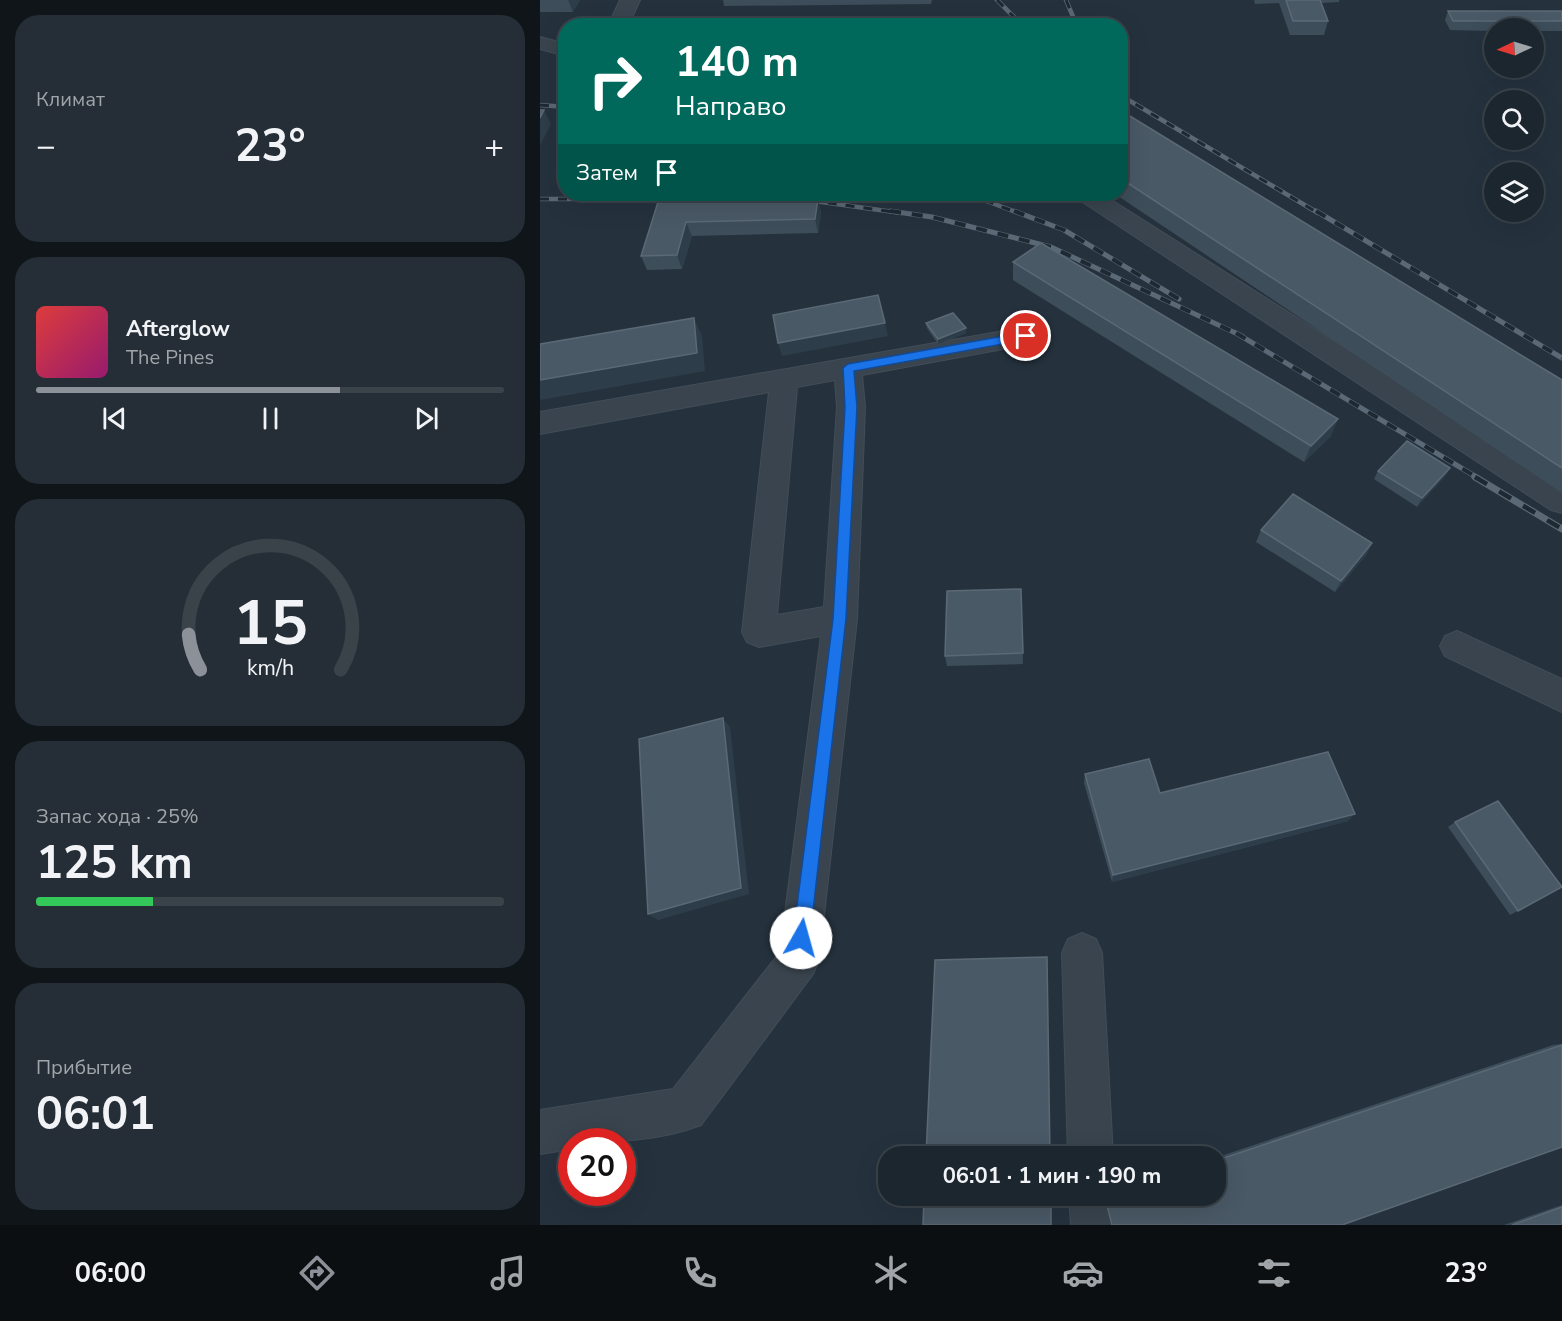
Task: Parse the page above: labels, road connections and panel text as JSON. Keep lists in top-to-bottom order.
{
  "north": "left",
  "page": {
    "tile": [
      "Климат",
      ["Запас хода · 25%", "125 km"],
      ["Прибытие", "06:01"]
    ],
    "turn": ["140 m", "Направо"],
    "heat": ["−", "23°", "+"],
    "then": "Затем",
    "song": ["Afterglow", "The Pines"],
    "limit": "20",
    "trip": "06:01 · 1 мин · 190 m",
    "tabs": ["06:00", "23°"],
    "gauge": ["15", "km/h"]
  }
}
